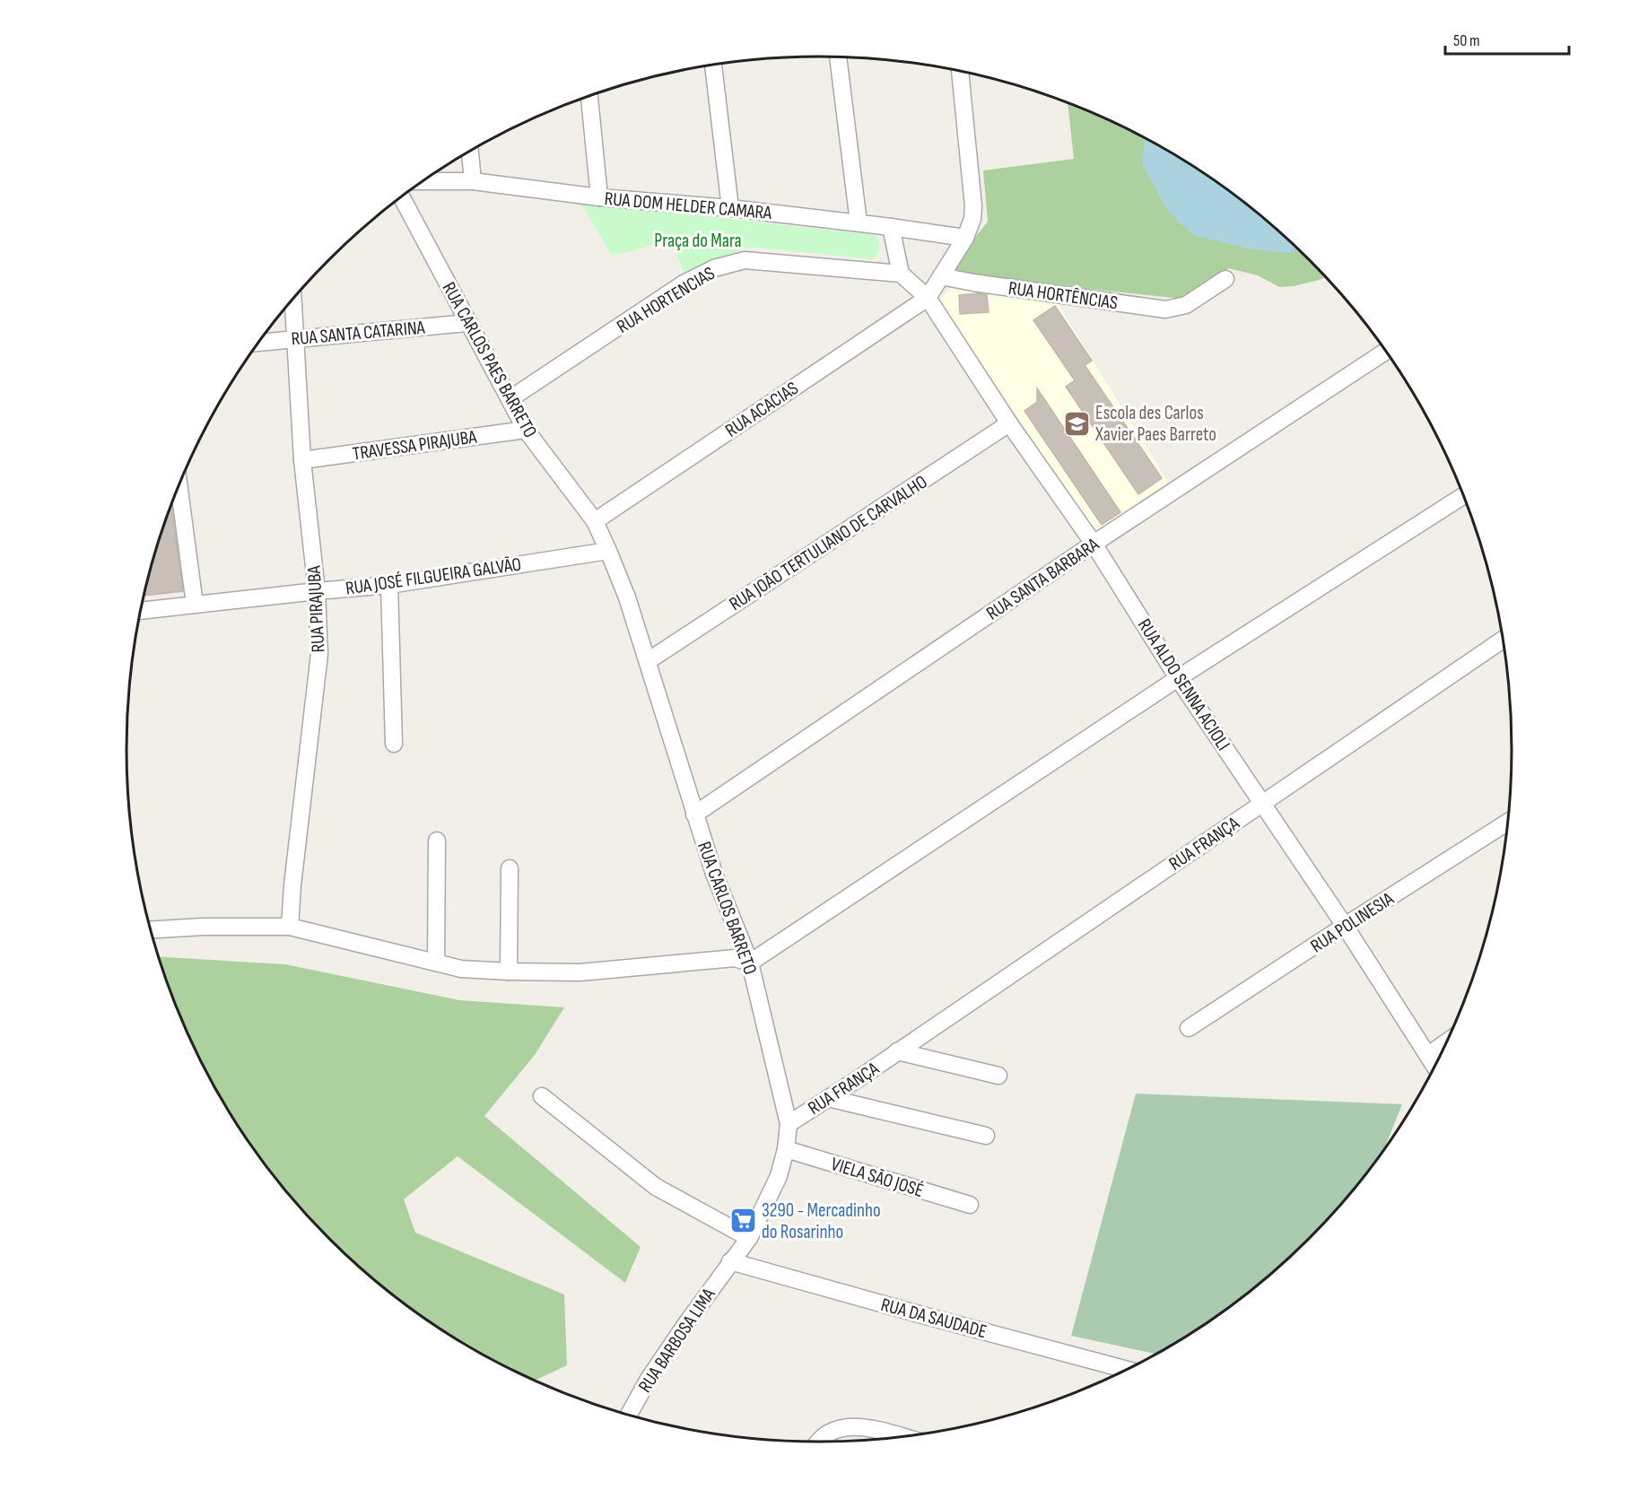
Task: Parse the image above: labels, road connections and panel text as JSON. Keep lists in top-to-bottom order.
{
  "streets": {
    "street": [
      "RUA DOM HELDER CAMARA",
      "RUA HORTÊNCIAS",
      "RUA HORTENCIAS",
      "RUA SANTA CATARINA",
      "RUA CARLOS PAES BARRETO",
      "RUA ACACIAS",
      "TRAVESSA PIRAJUBA",
      "RUA JOÃO TERTULIANO DE CARVALHO",
      "RUA JOSÉ FILGUEIRA GALVÃO",
      "RUA SANTA BARBARA",
      "RUA PIRAJUBA",
      "RUA ALDO SENNA ACIOLI",
      "RUA FRANÇA",
      "RUA CARLOS BARRETO",
      "RUA POLINESIA",
      "VIELA SÃO JOSÉ",
      "RUA DA SAUDADE",
      "RUA BARBOSA LIMA"
    ]
  },
  "crossings": [
    ["RUA HORTENCIAS", "RUA CARLOS PAES BARRETO"],
    ["RUA SANTA CATARINA", "RUA CARLOS PAES BARRETO"],
    ["RUA SANTA CATARINA", "RUA PIRAJUBA"],
    ["RUA CARLOS PAES BARRETO", "RUA ACACIAS"],
    ["RUA CARLOS PAES BARRETO", "TRAVESSA PIRAJUBA"],
    ["RUA CARLOS PAES BARRETO", "RUA JOSÉ FILGUEIRA GALVÃO"],
    ["RUA CARLOS PAES BARRETO", "RUA CARLOS BARRETO"],
    ["RUA ACACIAS", "RUA ALDO SENNA ACIOLI"],
    ["TRAVESSA PIRAJUBA", "RUA PIRAJUBA"],
    ["RUA JOÃO TERTULIANO DE CARVALHO", "RUA ALDO SENNA ACIOLI"],
    ["RUA JOÃO TERTULIANO DE CARVALHO", "RUA CARLOS BARRETO"],
    ["RUA JOSÉ FILGUEIRA GALVÃO", "RUA PIRAJUBA"],
    ["RUA JOSÉ FILGUEIRA GALVÃO", "RUA CARLOS BARRETO"],
    ["RUA SANTA BARBARA", "RUA ALDO SENNA ACIOLI"],
    ["RUA SANTA BARBARA", "RUA CARLOS BARRETO"],
    ["RUA ALDO SENNA ACIOLI", "RUA FRANÇA"],
    ["RUA ALDO SENNA ACIOLI", "RUA POLINESIA"],
    ["RUA FRANÇA", "RUA CARLOS BARRETO"],
    ["RUA CARLOS BARRETO", "VIELA SÃO JOSÉ"],
    ["RUA CARLOS BARRETO", "RUA DA SAUDADE"],
    ["RUA CARLOS BARRETO", "RUA BARBOSA LIMA"],
    ["RUA DA SAUDADE", "RUA BARBOSA LIMA"]
  ],
  "parks": ["Praça do Mara"],
  "places": {
    "school or university": ["Escola des Carlos Xavier Paes Barreto"],
    "supermarket": ["3290 - Mercadinho do Rosarinho"]
  },
  "scale_bar": "50 m"
}
